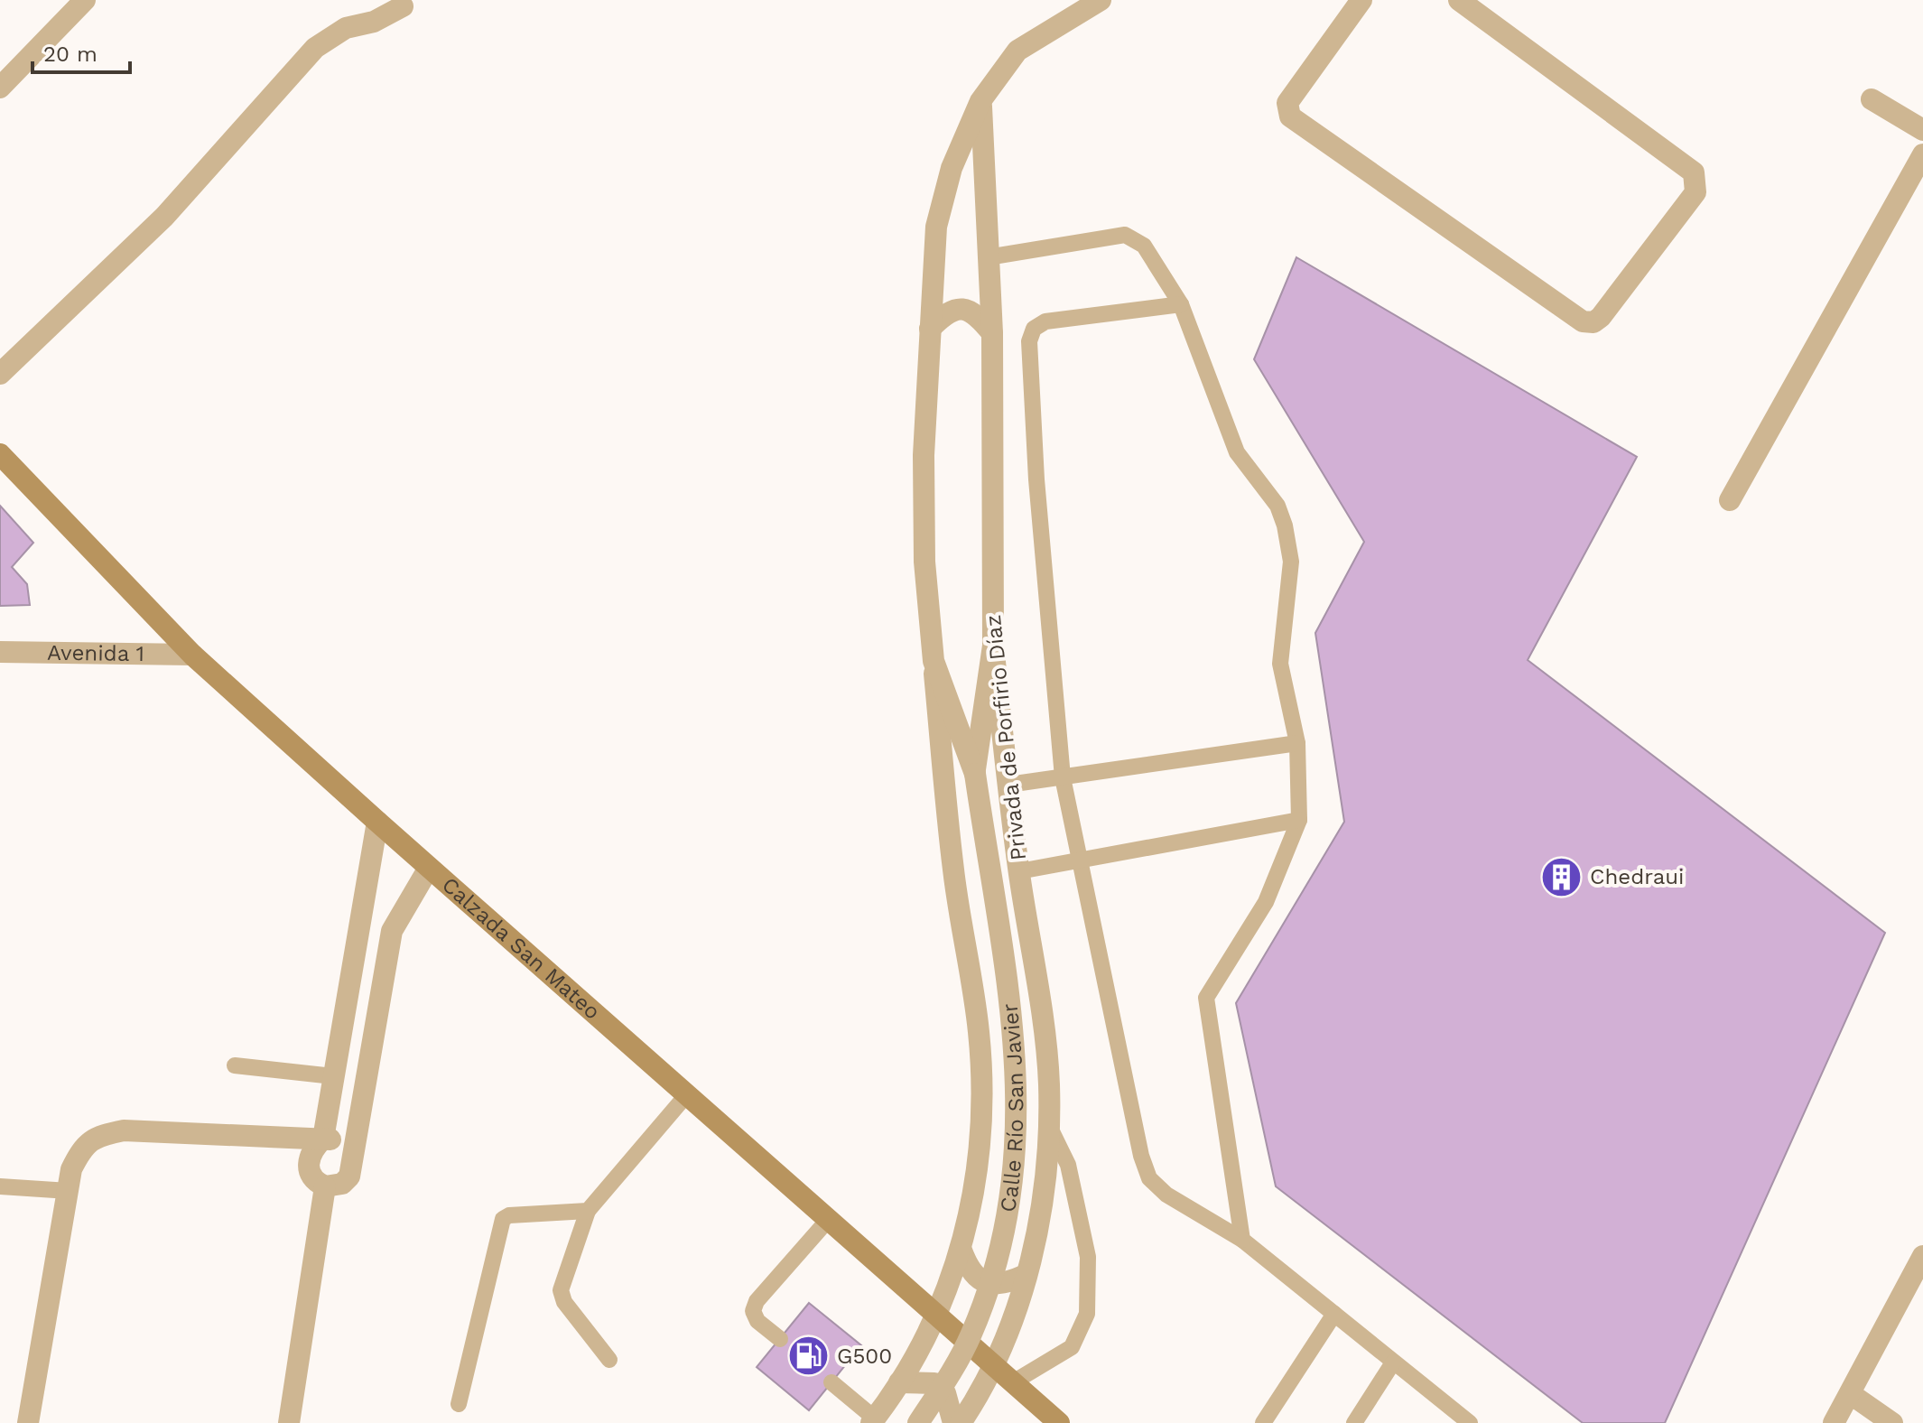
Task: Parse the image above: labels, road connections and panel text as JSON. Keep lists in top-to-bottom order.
{
  "streets": {
    "main road": ["Calzada San Mateo"],
    "street": ["Avenida 1", "Privada de Porfirio Díaz", "Calle Río San Javier"]
  },
  "crossings": [
    ["Avenida 1", "Calzada San Mateo"],
    ["Privada de Porfirio Díaz", "Calzada San Mateo"],
    ["Privada de Porfirio Díaz", "Calle Río San Javier"]
  ],
  "places": {
    "building": ["Chedraui"],
    "fuel station": ["G500"]
  },
  "scale_bar": "20 m"
}
